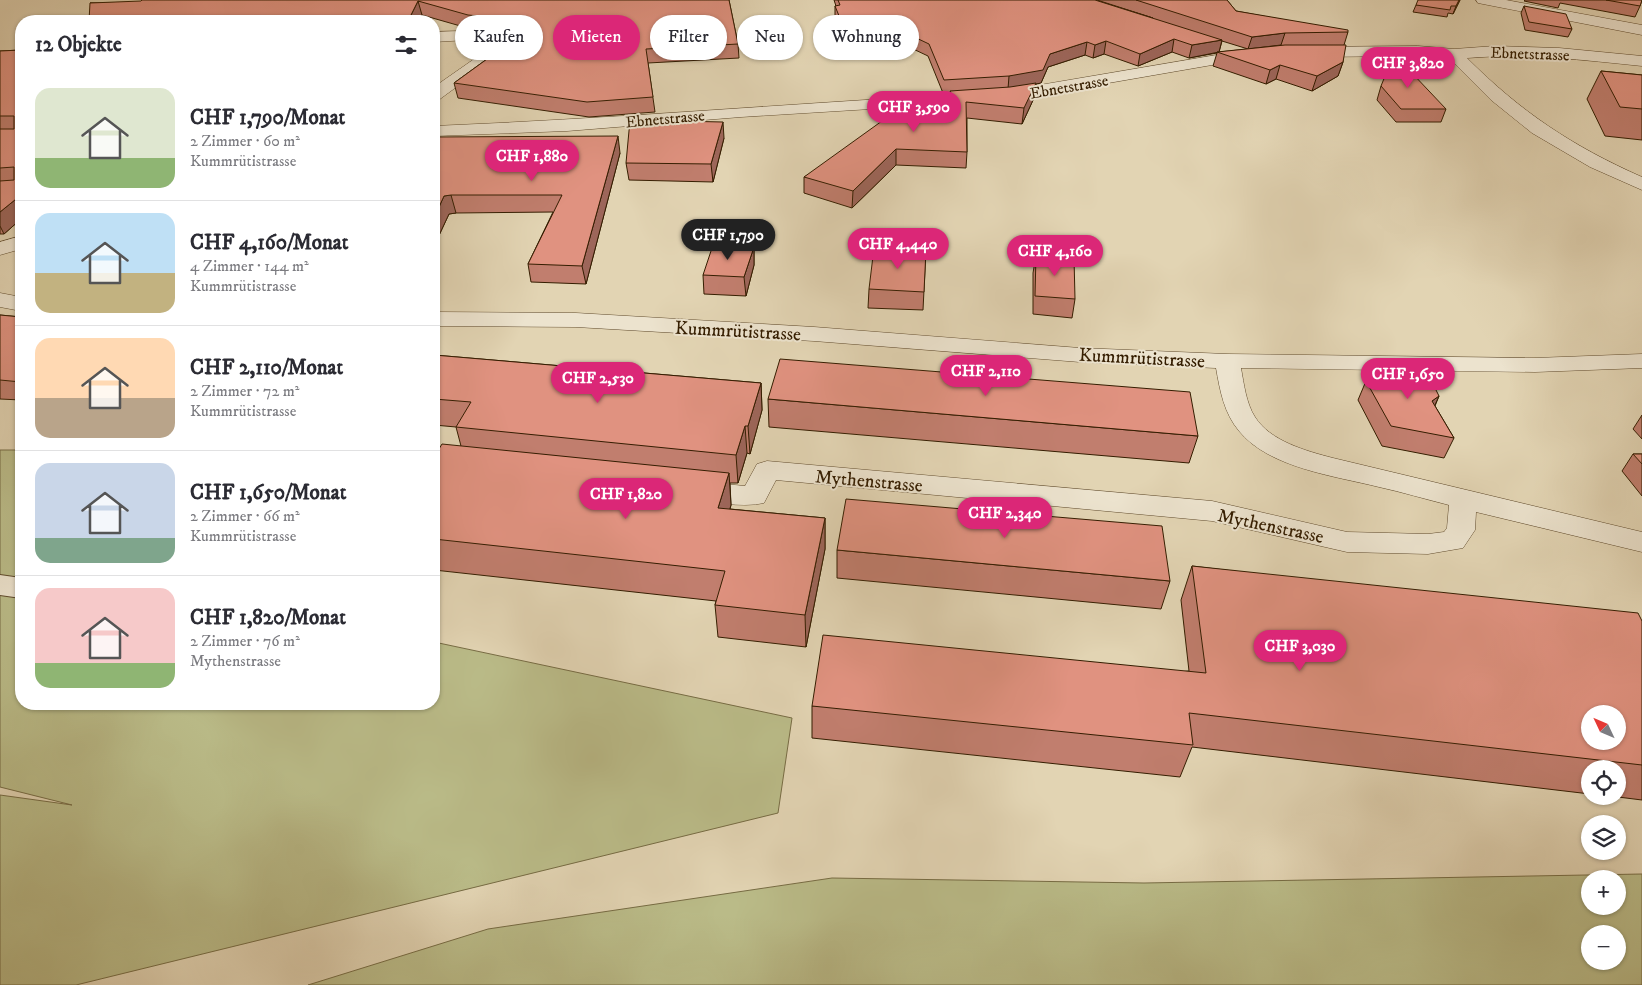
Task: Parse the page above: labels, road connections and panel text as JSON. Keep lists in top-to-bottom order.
{
  "streets": {
    "street": ["Ebnetstrasse", "Kummrütistrasse", "Mythenstrasse"]
  },
  "north": "top left",
  "page": {
    "chip": [
      "Kaufen",
      "Mieten",
      "Filter",
      "Neu",
      "Wohnung"
    ],
    "heading": "12 Objekte",
    "price": [
      "CHF 3,820",
      "CHF 3,590",
      "CHF 1,880",
      "CHF 1,790",
      "CHF 4,440",
      "CHF 4,160",
      "CHF 2,110",
      "CHF 1,650",
      "CHF 2,530",
      "CHF 1,820",
      "CHF 2,340",
      "CHF 3,030"
    ],
    "list": [
      {
        "name": "CHF 1,790/Monat",
        "note": "2 Zimmer · 60 m² · Kummrütistrasse"
      },
      {
        "name": "CHF 4,160/Monat",
        "note": "4 Zimmer · 144 m² · Kummrütistrasse"
      },
      {
        "name": "CHF 2,110/Monat",
        "note": "2 Zimmer · 72 m² · Kummrütistrasse"
      },
      {
        "name": "CHF 1,650/Monat",
        "note": "2 Zimmer · 66 m² · Kummrütistrasse"
      },
      {
        "name": "CHF 1,820/Monat",
        "note": "2 Zimmer · 76 m² · Mythenstrasse"
      }
    ],
    "map_buttons": ["+", "−"]
  }
}
